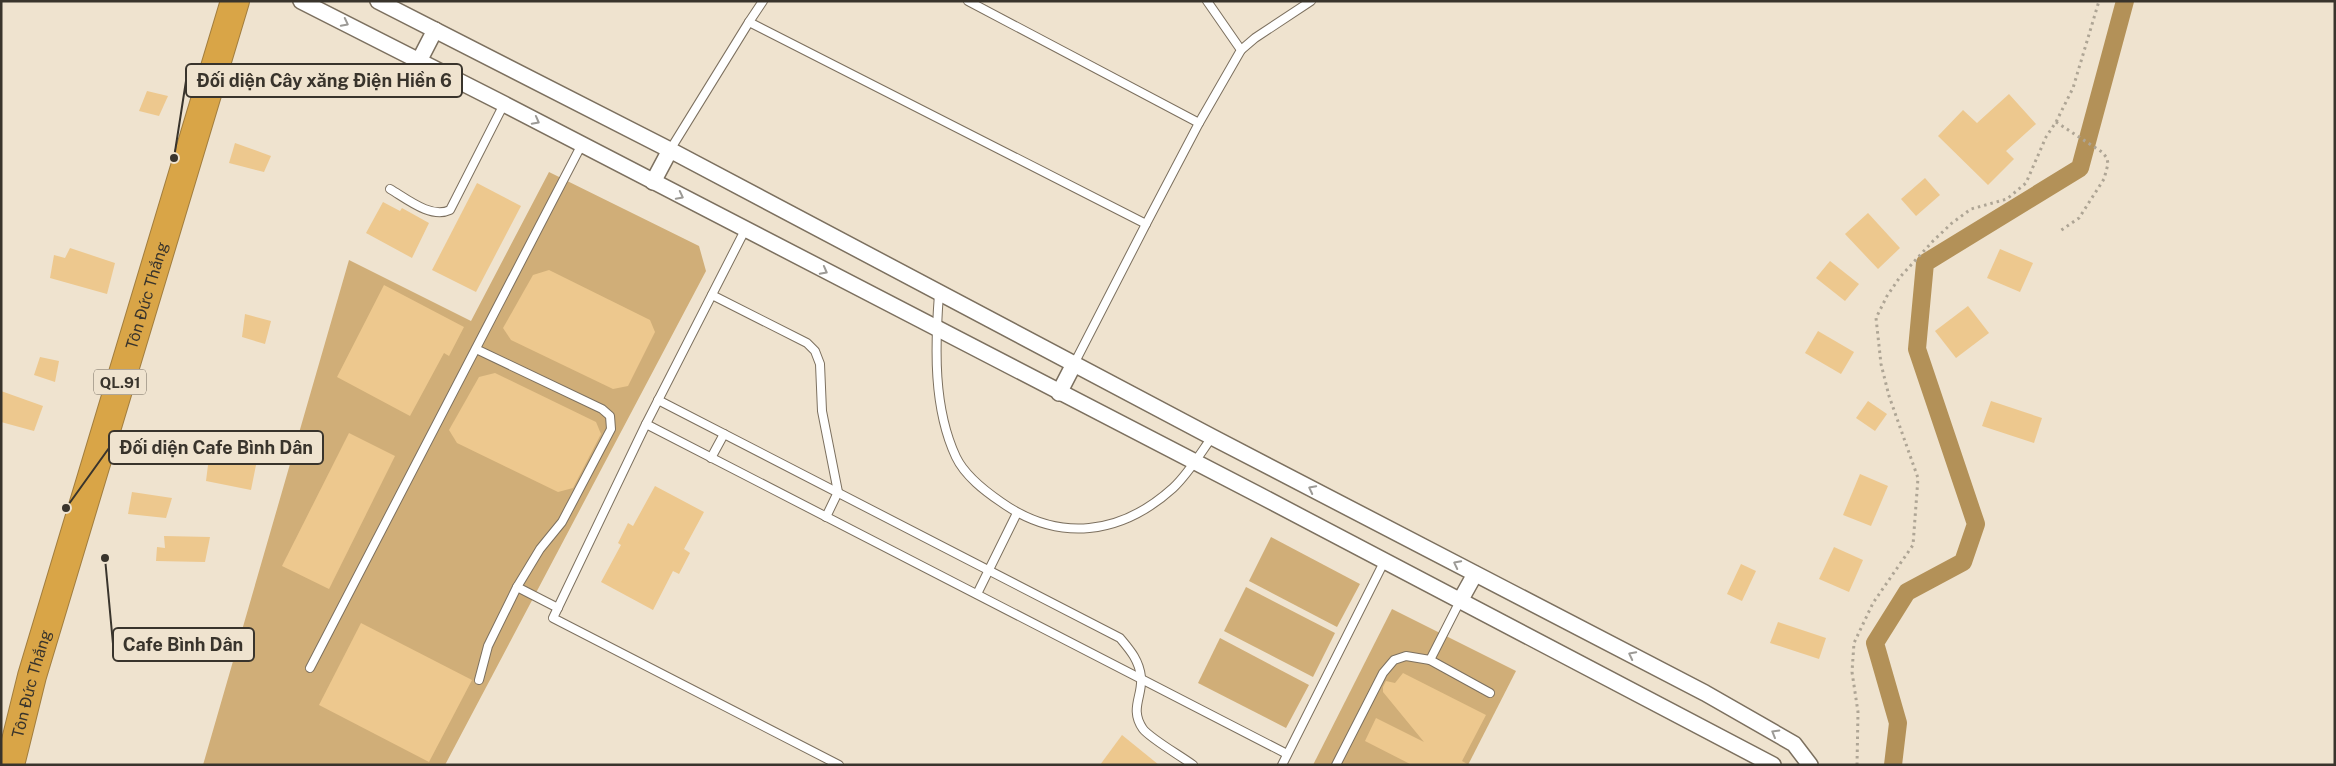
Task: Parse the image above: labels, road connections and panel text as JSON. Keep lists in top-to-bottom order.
{
  "streets": {
    "highway": ["Tôn Đức Thắng", "QL.91"]
  },
  "places": ["Đối diện Cây xăng Điện Hiền 6", "Đối diện Cafe Bình Dân", "Cafe Bình Dân"]
}
